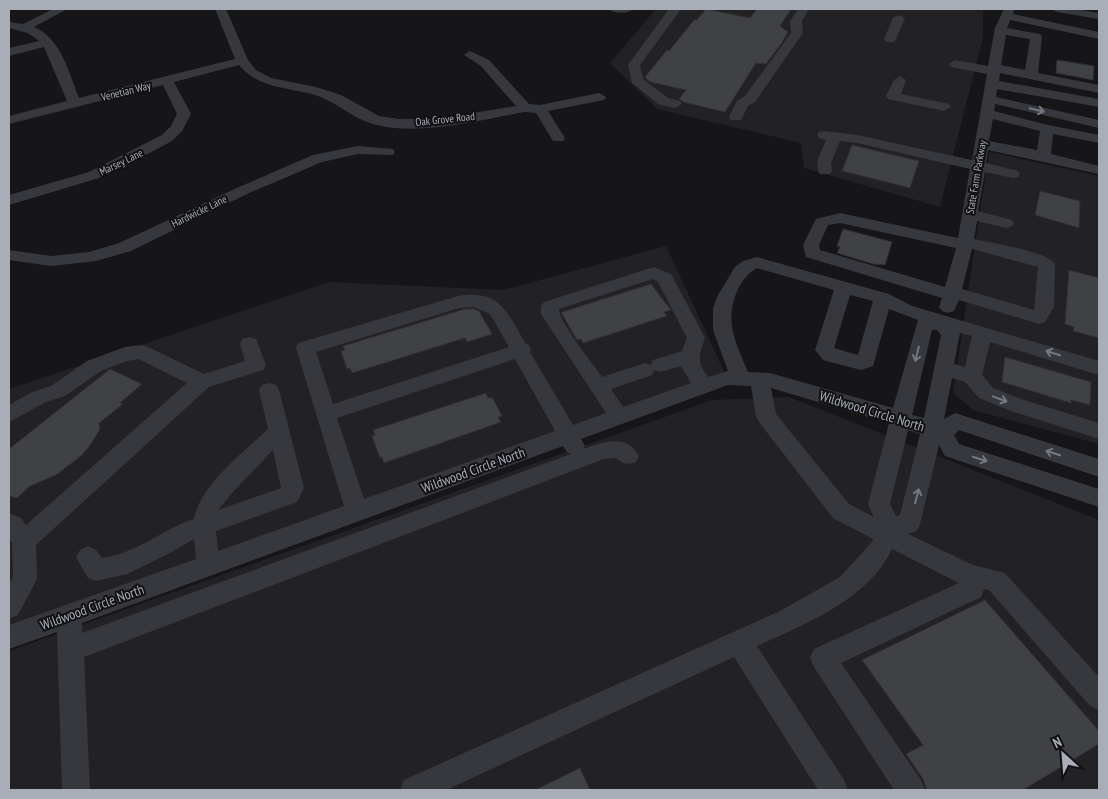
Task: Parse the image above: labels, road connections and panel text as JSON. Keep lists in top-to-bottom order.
{
  "streets": {
    "street": [
      "Venetian Way",
      "Oak Grove Road",
      "Marsey Lane",
      "State Farm Parkway",
      "Hardwicke Lane",
      "Wildwood Circle North"
    ]
  },
  "crossings": [
    ["Venetian Way", "Oak Grove Road"],
    ["Venetian Way", "Marsey Lane"]
  ],
  "north": "top left"
}
